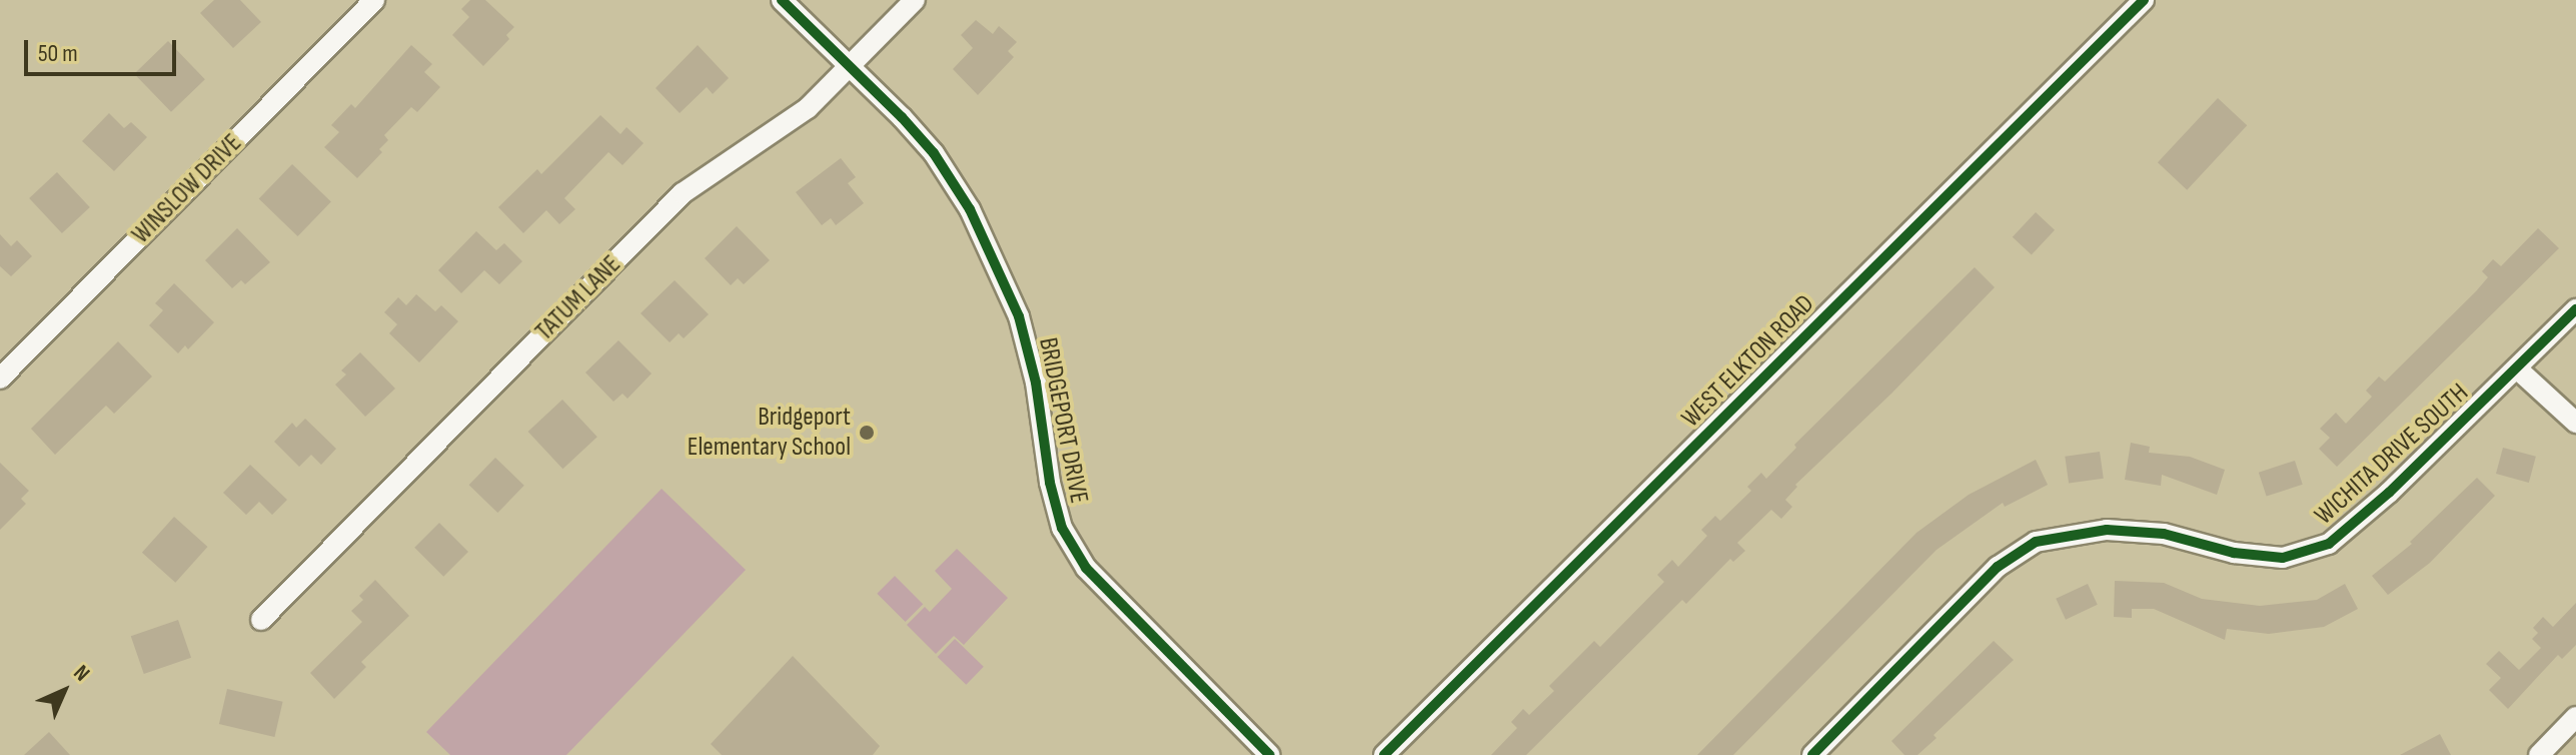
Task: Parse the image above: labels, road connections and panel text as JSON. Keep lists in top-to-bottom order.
{
  "streets": {
    "street": [
      "WINSLOW DRIVE",
      "TATUM LANE",
      "WEST ELKTON ROAD",
      "BRIDGEPORT DRIVE",
      "WICHITA DRIVE SOUTH"
    ]
  },
  "crossings": [
    ["TATUM LANE", "BRIDGEPORT DRIVE"]
  ],
  "places": ["Bridgeport Elementary School"],
  "scale_bar": "50 m",
  "north": "top right"
}
